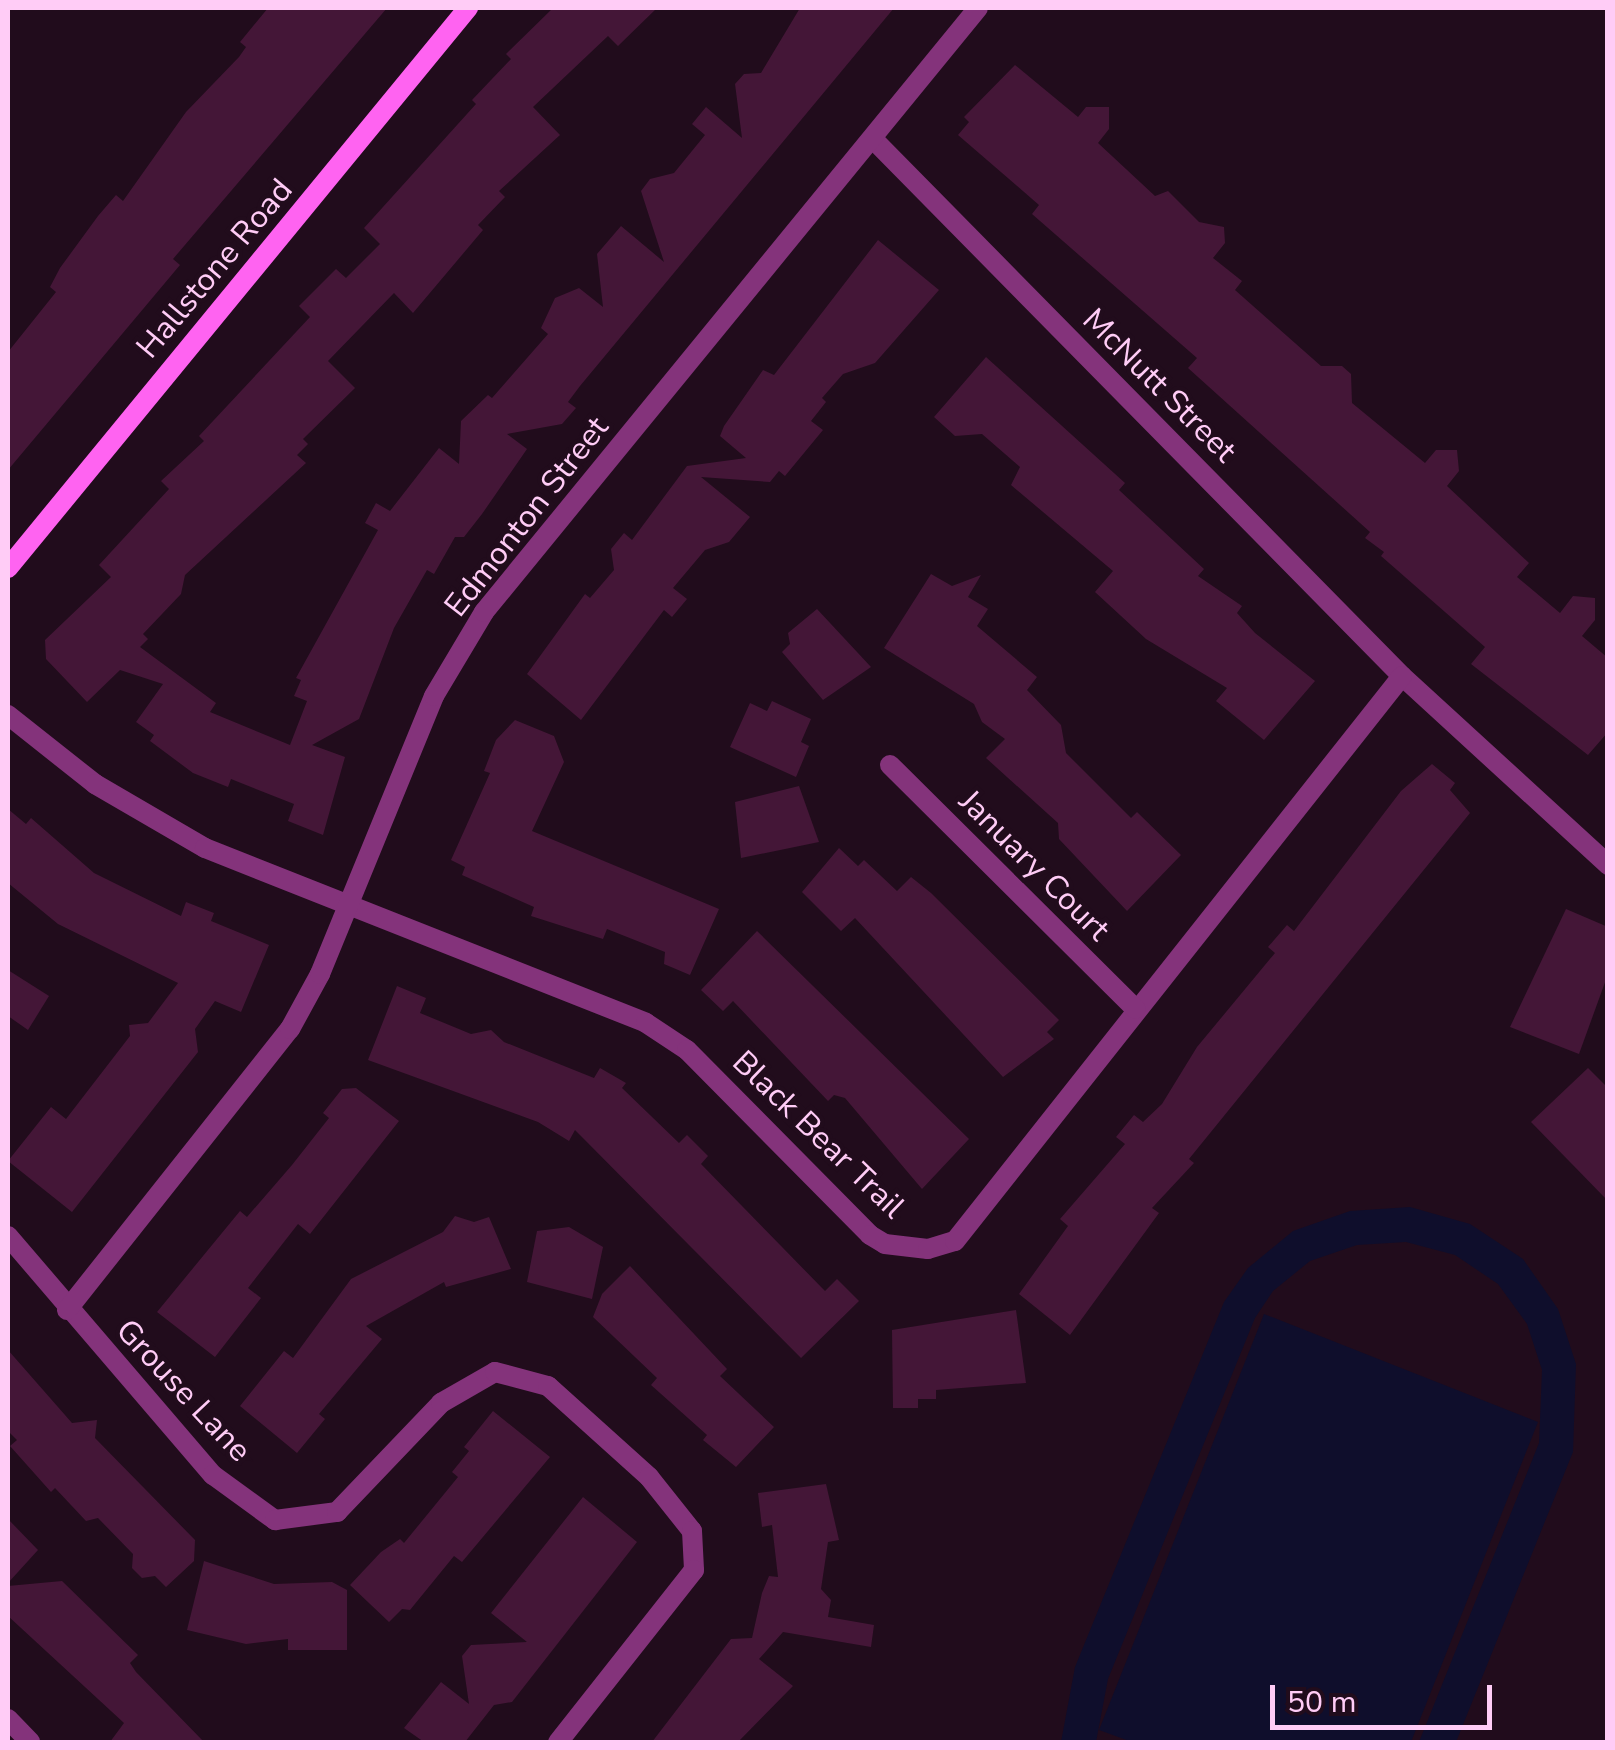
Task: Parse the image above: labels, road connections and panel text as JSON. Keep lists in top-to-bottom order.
{
  "streets": {
    "street": [
      "Hallstone Road",
      "McNutt Street",
      "Edmonton Street",
      "January Court",
      "Black Bear Trail",
      "Grouse Lane"
    ]
  },
  "crossings": [
    ["McNutt Street", "Edmonton Street"],
    ["McNutt Street", "Black Bear Trail"],
    ["Edmonton Street", "Black Bear Trail"],
    ["Edmonton Street", "Grouse Lane"],
    ["January Court", "Black Bear Trail"]
  ],
  "scale_bar": "50 m"
}
